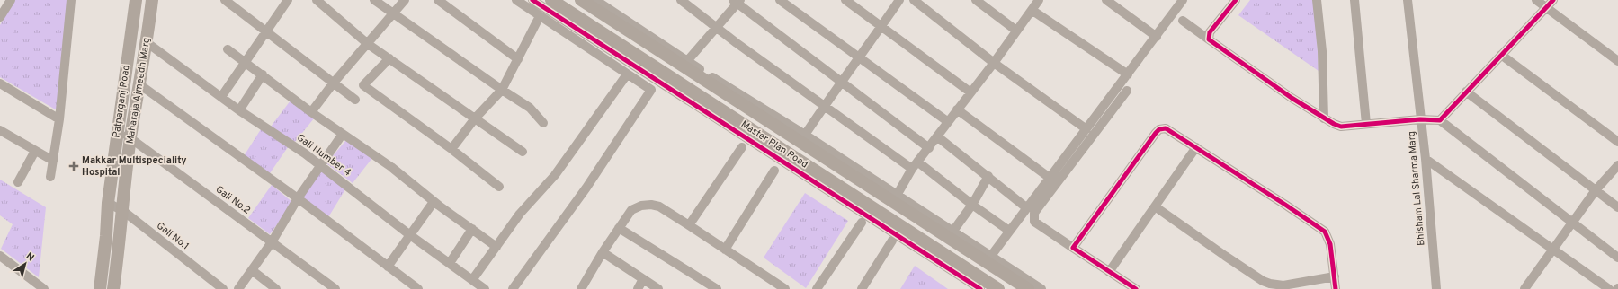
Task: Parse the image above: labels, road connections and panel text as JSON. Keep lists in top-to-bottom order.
{
  "streets": {
    "main road": ["Maharaja Ajmeedh Marg", "Patparganj Road", "Master Plan Road"],
    "street": [
      "Gali Number 4",
      "Bhisham Lal Sharma Marg",
      "Gali No.2",
      "Gali No.1"
    ]
  },
  "crossings": [
    ["Maharaja Ajmeedh Marg", "Gali Number 4"],
    ["Maharaja Ajmeedh Marg", "Gali No.2"],
    ["Maharaja Ajmeedh Marg", "Gali No.1"],
    ["Patparganj Road", "Gali No.2"],
    ["Patparganj Road", "Gali No.1"]
  ],
  "places": {
    "health": ["Makkar Multispeciality Hospital"]
  },
  "north": "top right"
}
